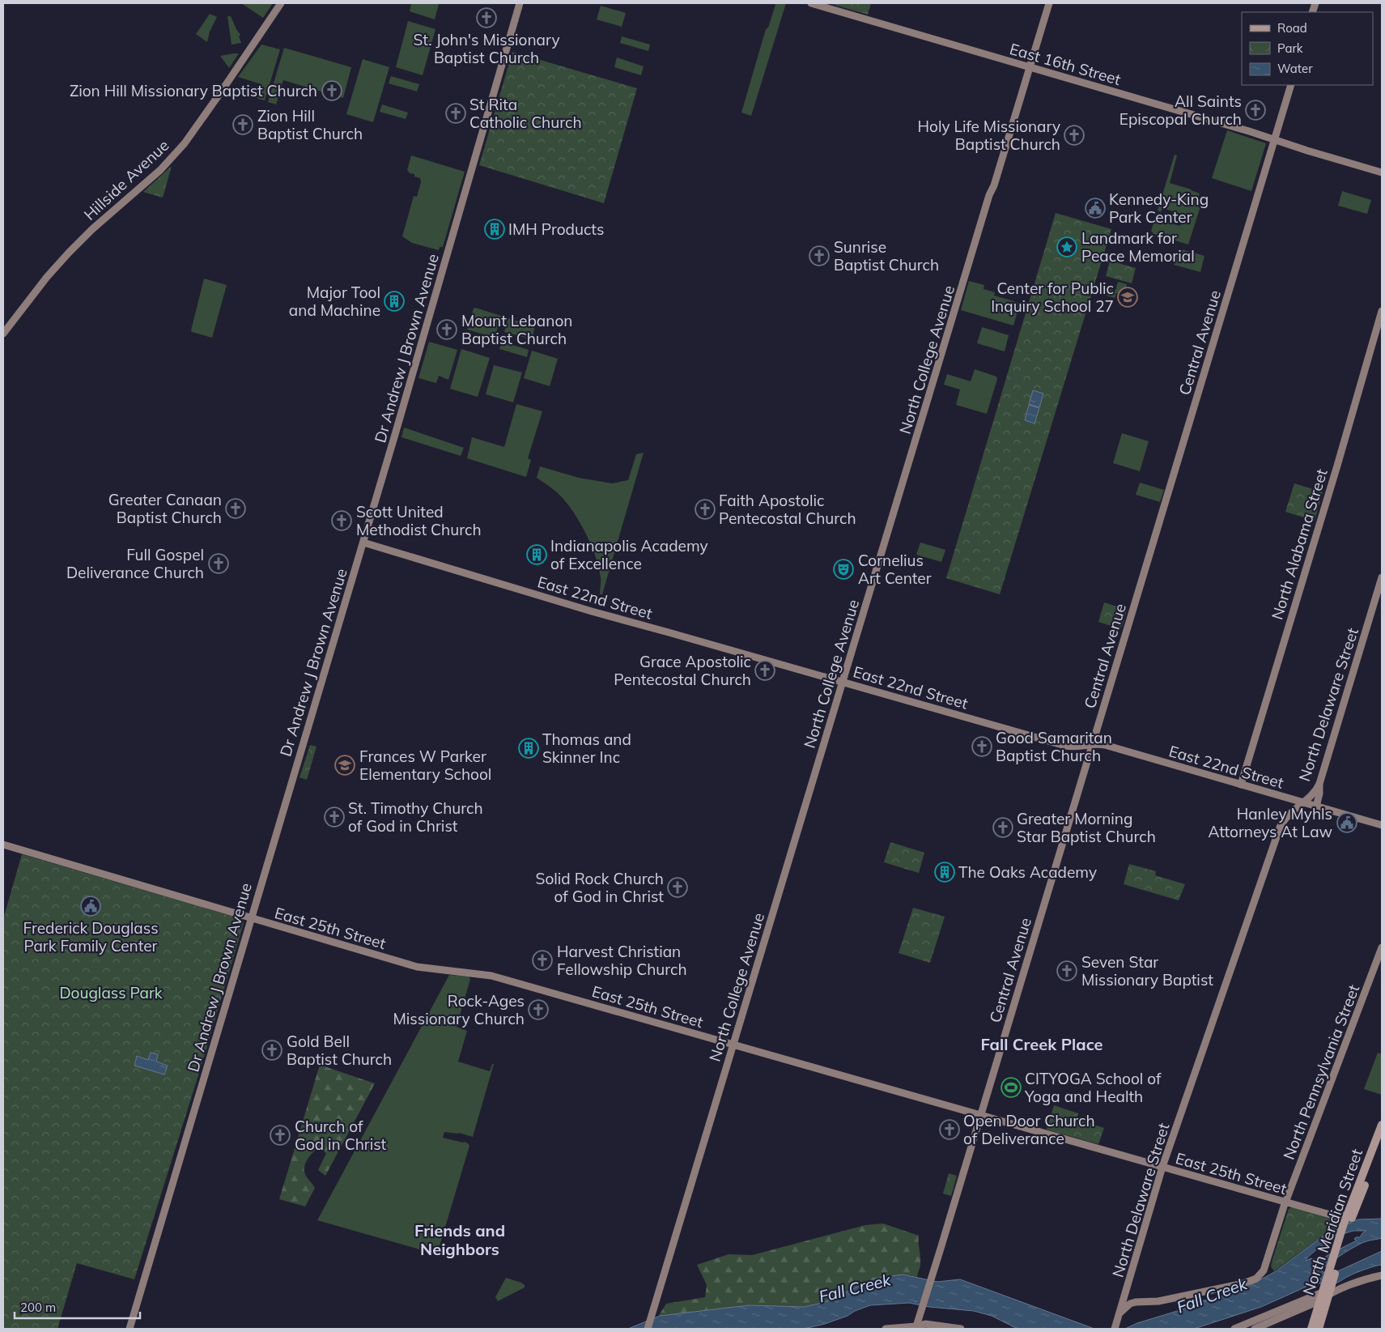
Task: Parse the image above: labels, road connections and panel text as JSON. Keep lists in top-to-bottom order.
{
  "streets": {
    "main road": [
      "East 16th Street",
      "Hillside Avenue",
      "Central Avenue",
      "Dr Andrew J Brown Avenue",
      "North College Avenue",
      "North Alabama Street",
      "East 22nd Street",
      "North Delaware Street",
      "East 25th Street",
      "North Pennsylvania Street",
      "North Meridian Street"
    ]
  },
  "crossings": [
    ["East 16th Street", "Central Avenue"],
    ["East 16th Street", "North College Avenue"],
    ["Central Avenue", "East 22nd Street"],
    ["Central Avenue", "East 25th Street"],
    ["Dr Andrew J Brown Avenue", "East 22nd Street"],
    ["Dr Andrew J Brown Avenue", "East 25th Street"],
    ["North College Avenue", "East 22nd Street"],
    ["North College Avenue", "East 25th Street"],
    ["North Alabama Street", "East 22nd Street"],
    ["East 22nd Street", "North Delaware Street"],
    ["North Delaware Street", "East 25th Street"],
    ["East 25th Street", "North Pennsylvania Street"],
    ["East 25th Street", "North Meridian Street"]
  ],
  "districts": ["Fall Creek Place", "Friends and Neighbors"],
  "water": ["Fall Creek"],
  "parks": ["Douglass Park"],
  "places": {
    "church": [
      "St. John's Missionary Baptist Church",
      "Zion Hill Missionary Baptist Church",
      "All Saints Episcopal Church",
      "St Rita Catholic Church",
      "Zion Hill Baptist Church",
      "Holy Life Missionary Baptist Church",
      "Sunrise Baptist Church",
      "Mount Lebanon Baptist Church",
      "Greater Canaan Baptist Church",
      "Faith Apostolic Pentecostal Church",
      "Scott United Methodist Church",
      "Full Gospel Deliverance Church",
      "Grace Apostolic Pentecostal Church",
      "Good Samaritan Baptist Church",
      "St. Timothy Church of God in Christ",
      "Greater Morning Star Baptist Church",
      "Solid Rock Church of God in Christ",
      "Harvest Christian Fellowship Church",
      "Seven Star Missionary Baptist",
      "Rock-Ages Missionary Church",
      "Gold Bell Baptist Church",
      "Open Door Church of Deliverance",
      "Church of God in Christ"
    ],
    "public building": ["Kennedy-King Park Center", "Hanley Myhls Attorneys At Law", "Frederick Douglass Park Family Center"],
    "building": [
      "IMH Products",
      "Major Tool and Machine",
      "Indianapolis Academy of Excellence",
      "Thomas and Skinner Inc",
      "The Oaks Academy"
    ],
    "place": ["Landmark for Peace Memorial"],
    "school or university": ["Center for Public Inquiry School 27", "Frances W Parker Elementary School"],
    "theatre": ["Cornelius Art Center"],
    "sports": ["CITYOGA School of Yoga and Health"]
  },
  "legend": ["Road", "Park", "Water"],
  "scale_bar": "200 m"
}
